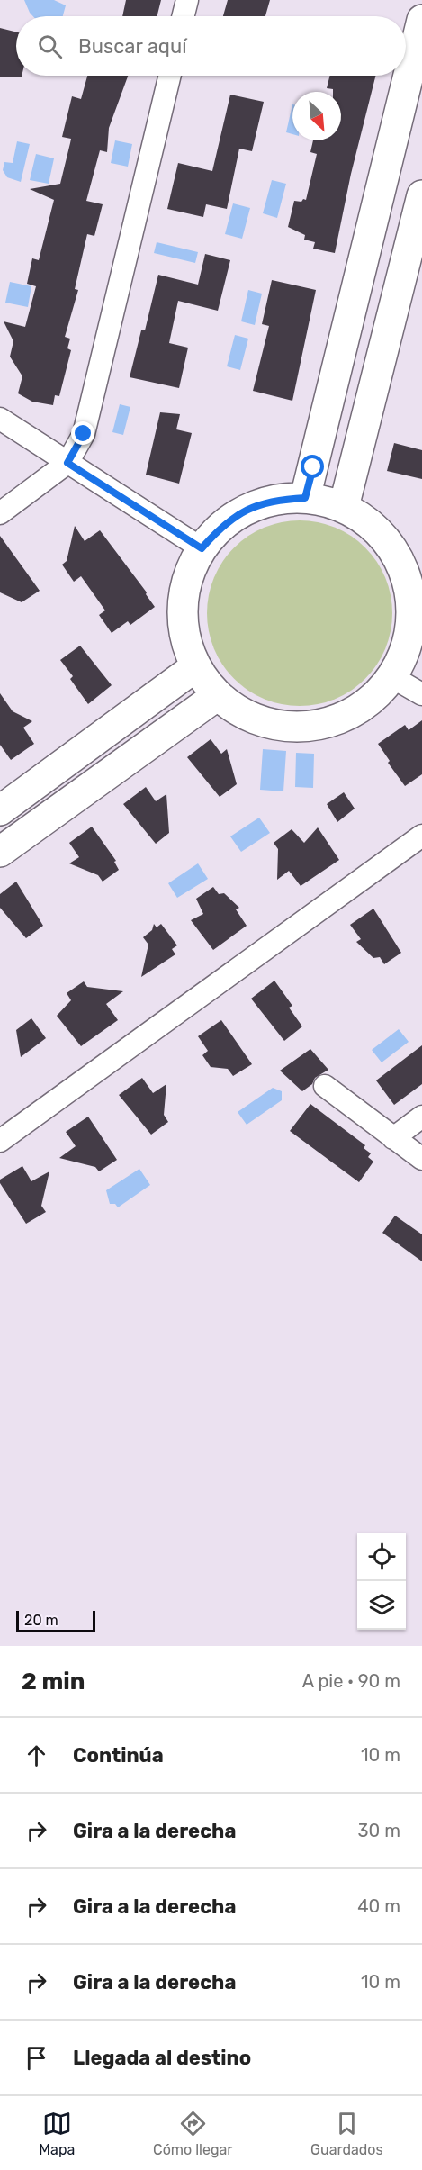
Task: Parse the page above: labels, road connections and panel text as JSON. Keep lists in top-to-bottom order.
{
  "scale_bar": "20 m",
  "north": "bottom right",
  "page": {
    "search": "Buscar aquí",
    "scale": "20 m",
    "heading": ["2 min", "A pie · 90 m"],
    "list": [
      ["Continúa", "10 m"],
      ["Gira a la derecha", "30 m"],
      ["Gira a la derecha", "40 m"],
      ["Gira a la derecha", "10 m"],
      "Llegada al destino"
    ],
    "nav": ["Mapa", "Cómo llegar", "Guardados"]
  }
}
